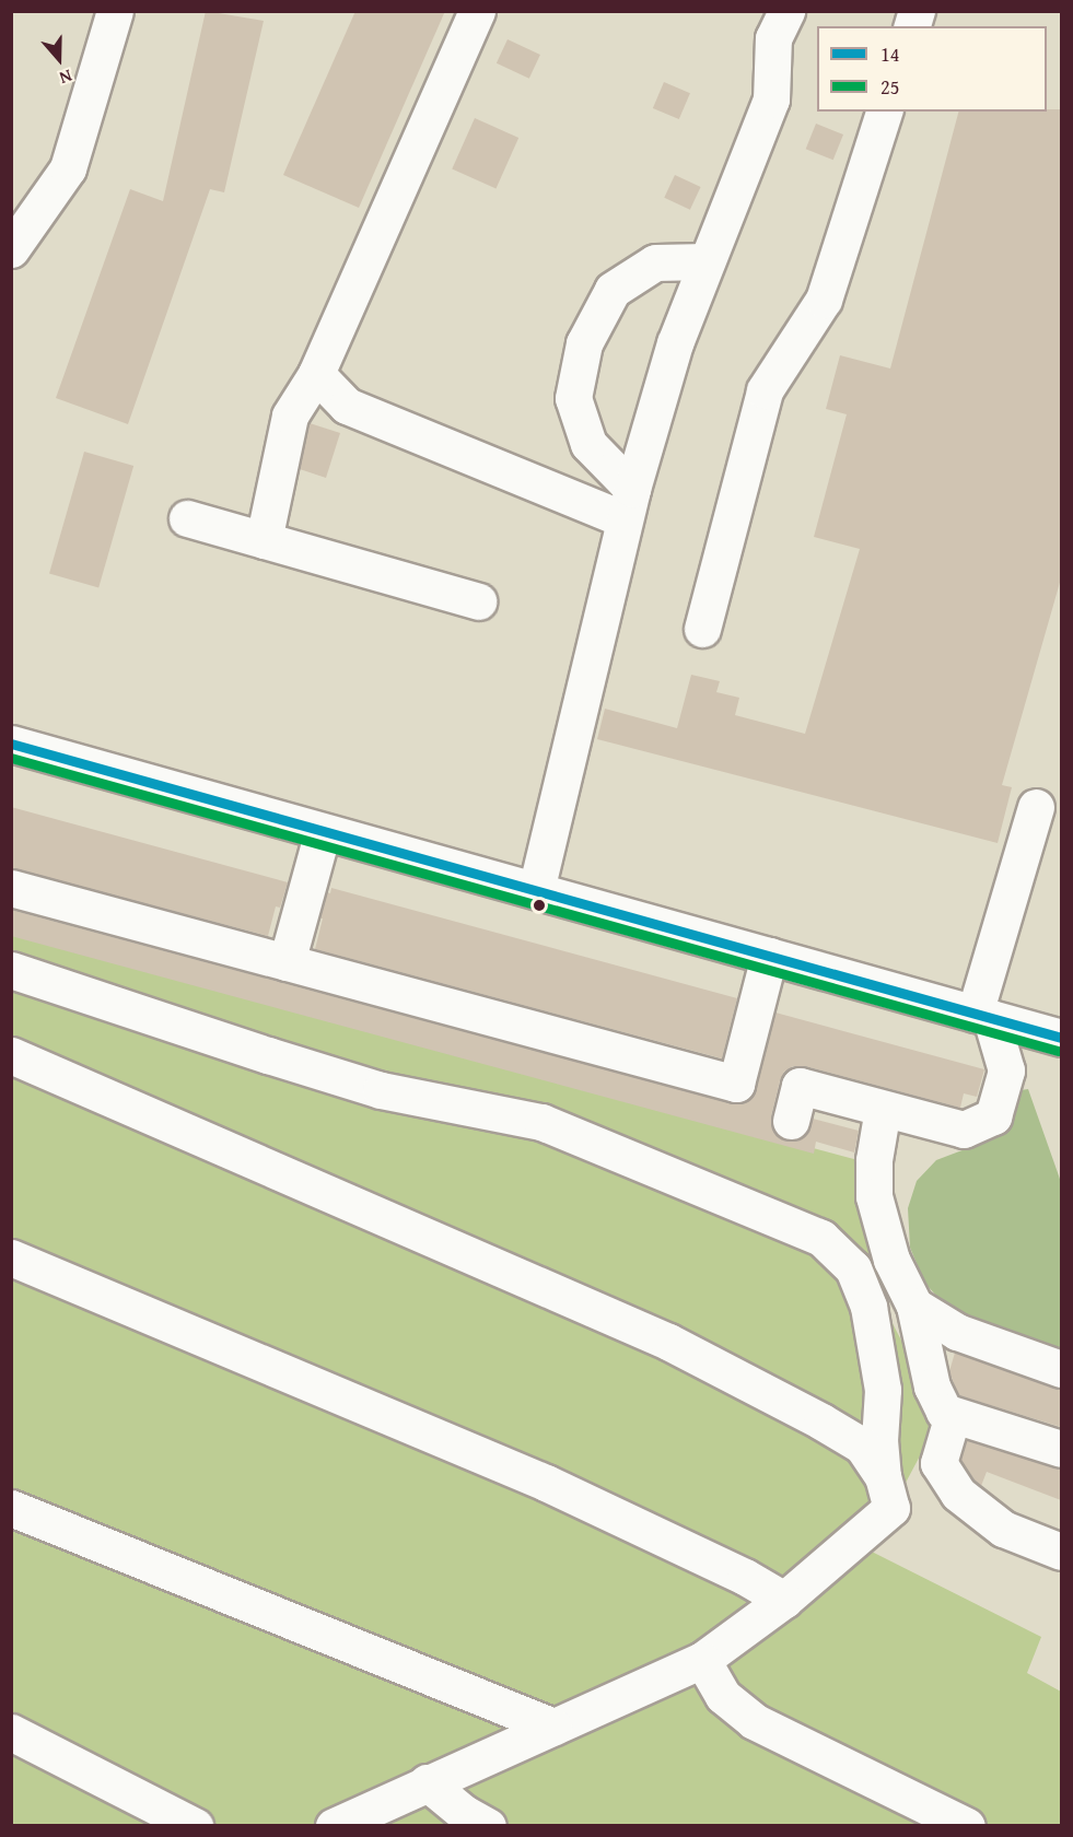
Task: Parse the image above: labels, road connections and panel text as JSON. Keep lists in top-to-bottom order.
{
  "lines": ["transit line 14", "transit line 25"],
  "legend": ["14", "25"],
  "north": "bottom"
}
